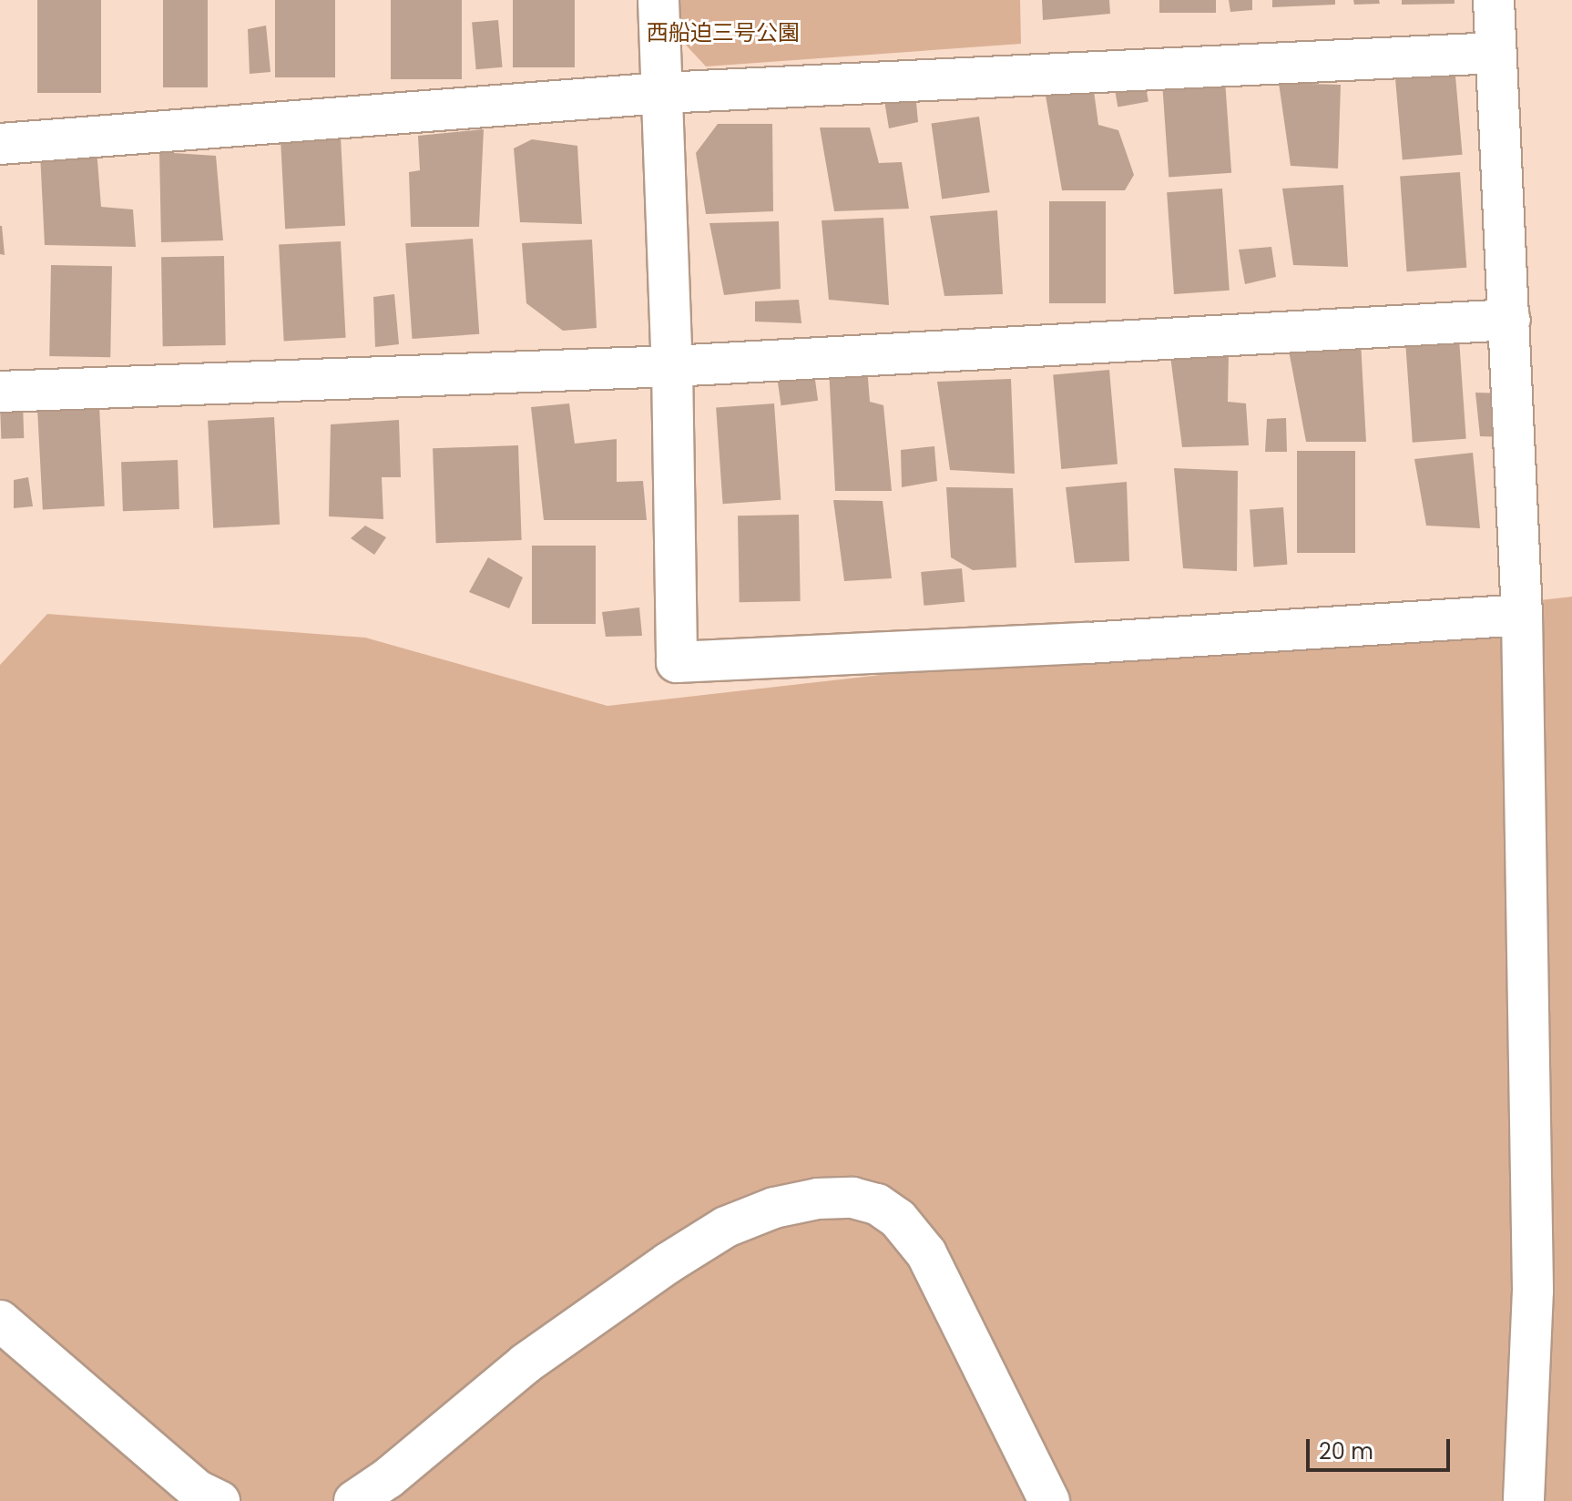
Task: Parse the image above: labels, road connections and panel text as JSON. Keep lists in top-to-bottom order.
{
  "parks": ["西船迫三号公園"],
  "scale_bar": "20 m"
}
